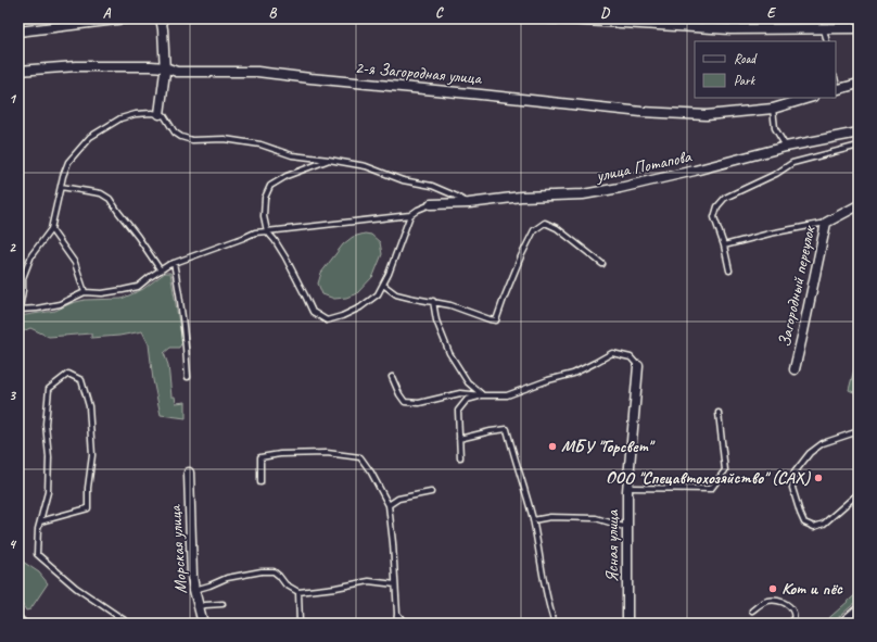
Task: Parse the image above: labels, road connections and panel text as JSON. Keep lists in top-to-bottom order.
{
  "streets": {
    "street": [
      "2-я Загородная улица",
      "улица Потапова",
      "Загородный переулок",
      "Ясная улица",
      "Морская улица"
    ]
  },
  "places": ["МБУ \"Горсвет\"", "ООО \"Спецавтохозяйство\" (САХ)", "Кот и пёс"],
  "legend": ["Road", "Park"],
  "grid": {
    "columns": [
      "A",
      "B",
      "C",
      "D",
      "E"
    ],
    "rows": [
      "1",
      "2",
      "3",
      "4"
    ]
  }
}
